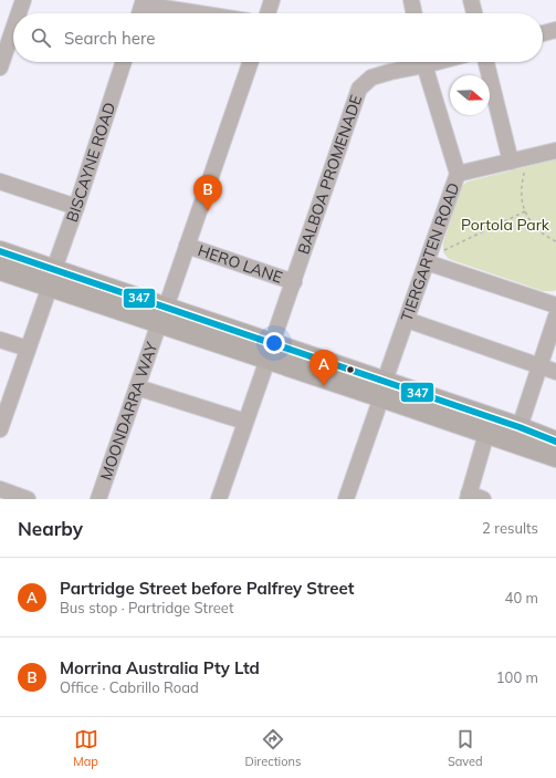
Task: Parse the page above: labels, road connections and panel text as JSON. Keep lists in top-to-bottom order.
{
  "streets": {
    "street": [
      "BISCAYNE ROAD",
      "BALBOA PROMENADE",
      "TIERGARTEN ROAD",
      "HERO LANE",
      "MOONDARRA WAY"
    ]
  },
  "crossings": [
    ["BALBOA PROMENADE", "HERO LANE"],
    ["HERO LANE", "MOONDARRA WAY"]
  ],
  "parks": ["Portola Park"],
  "lines": ["transit line 347"],
  "north": "right",
  "page": {
    "search": "Search here",
    "pins": ["B", "A"],
    "heading": ["Nearby", "2 results"],
    "list": [
      {
        "mark": "A",
        "name": "Partridge Street before Palfrey Street",
        "note": "Bus stop · Partridge Street",
        "value": "40 m"
      },
      {
        "mark": "B",
        "name": "Morrina Australia Pty Ltd",
        "note": "Office · Cabrillo Road",
        "value": "100 m"
      }
    ],
    "nav": ["Map", "Directions", "Saved"]
  }
}
